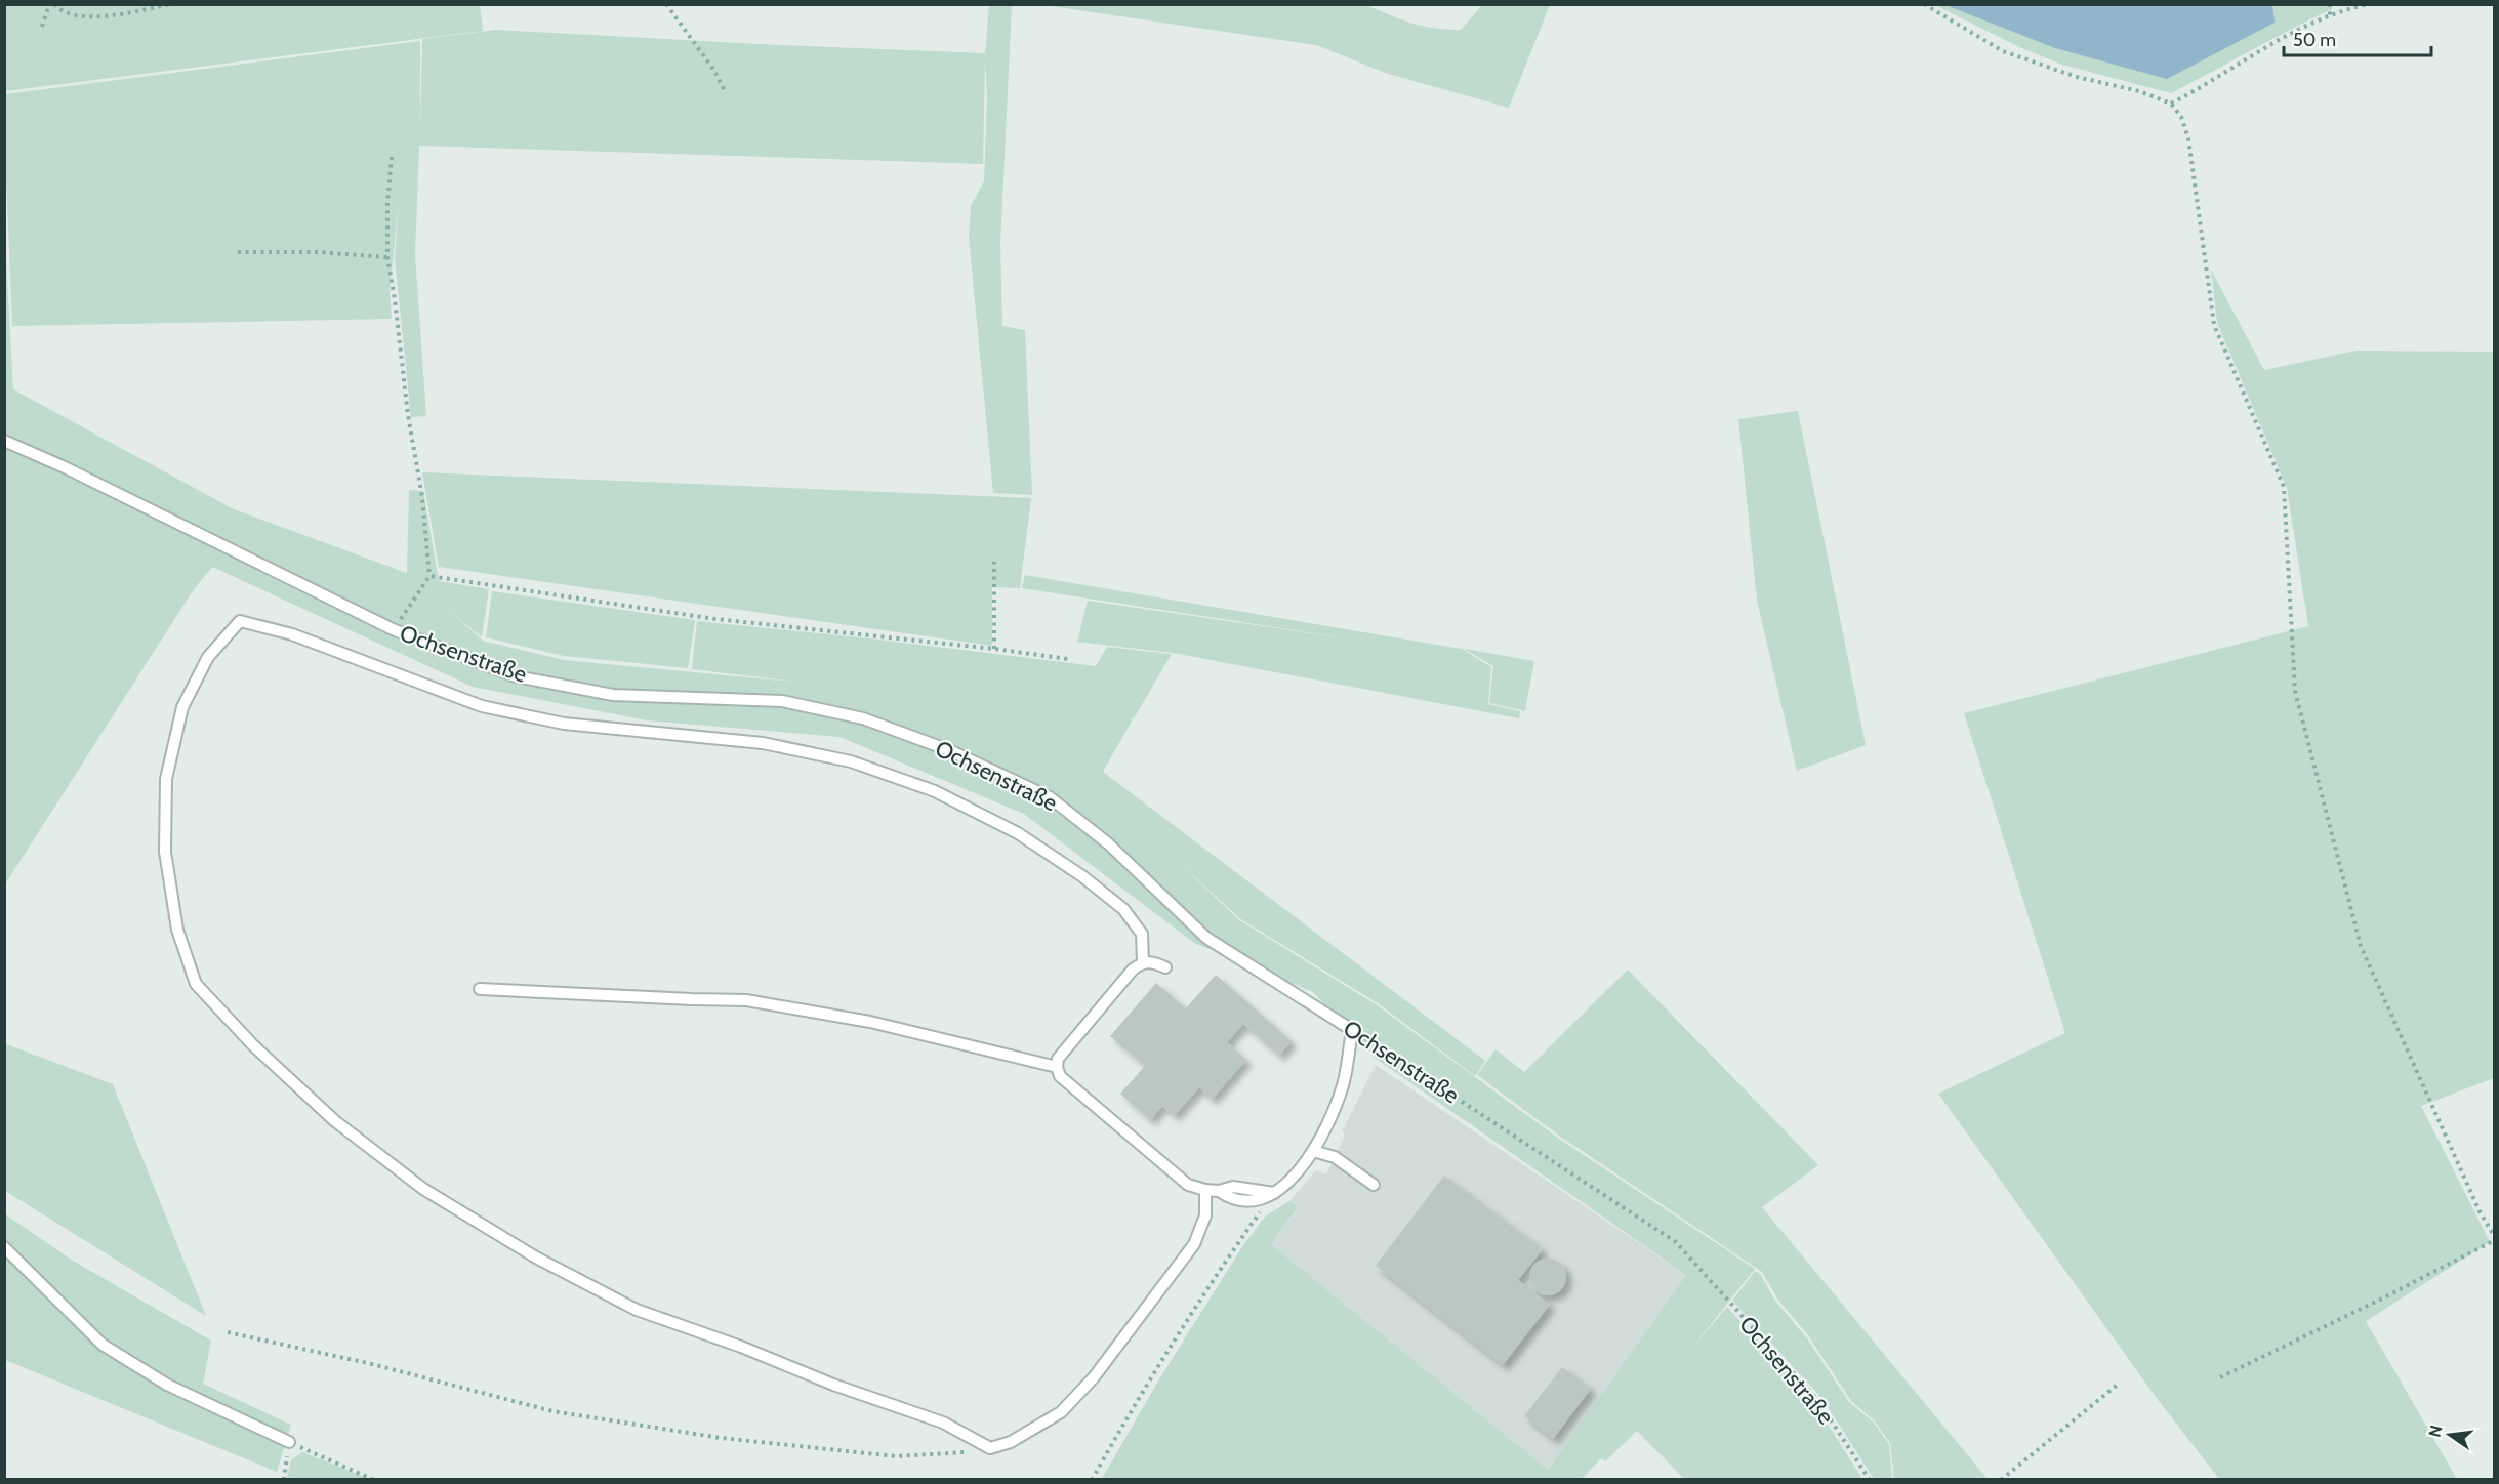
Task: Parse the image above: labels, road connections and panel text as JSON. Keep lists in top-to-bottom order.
{
  "streets": {
    "lane": ["Ochsenstraße"]
  },
  "scale_bar": "50 m",
  "north": "left"
}
